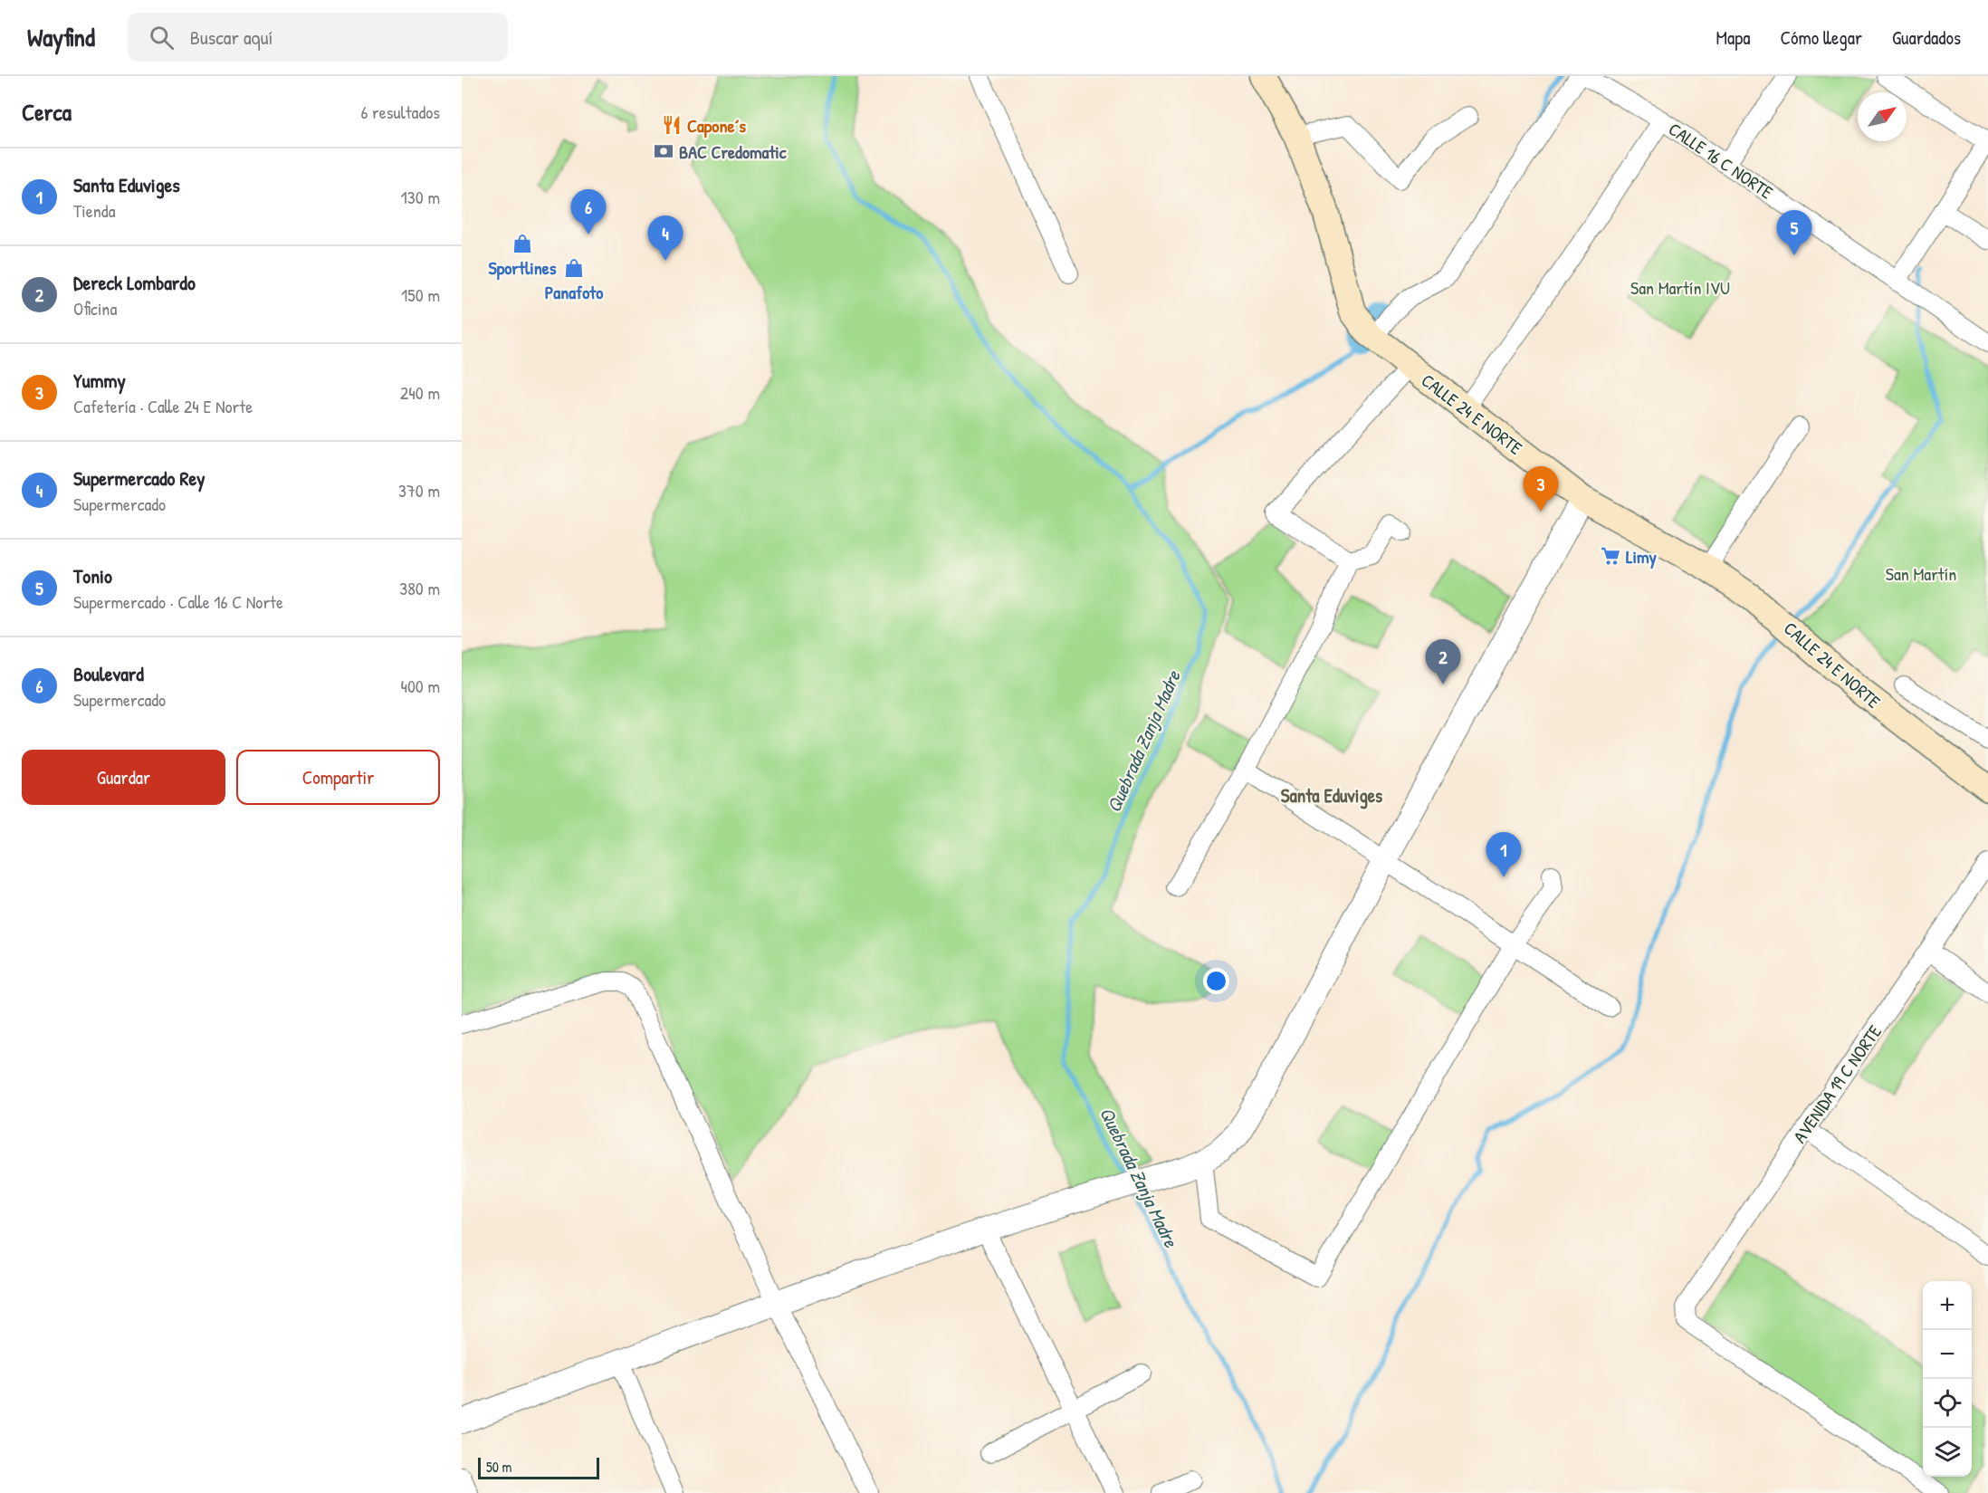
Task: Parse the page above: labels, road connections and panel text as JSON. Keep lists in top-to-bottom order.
{
  "streets": {
    "main road": ["CALLE 24 E NORTE"],
    "street": ["CALLE 16 C NORTE", "AVENIDA 19 C NORTE"]
  },
  "districts": ["Santa Eduviges"],
  "water": ["Quebrada Zanja Madre"],
  "parks": ["San Martín IVU", "San Martín"],
  "places": {
    "restaurant": ["Capone´s"],
    "bank": ["BAC Credomatic"],
    "shop": ["Sportlines", "Panafoto"],
    "supermarket": ["Limy"]
  },
  "scale_bar": "50 m",
  "north": "top right",
  "page": {
    "header": "Wayfind",
    "search": "Buscar aquí",
    "nav": ["Mapa", "Cómo llegar", "Guardados"],
    "heading": ["Cerca", "6 resultados"],
    "list": [
      {
        "mark": "1",
        "name": "Santa Eduviges",
        "note": "Tienda",
        "value": "130 m"
      },
      {
        "mark": "2",
        "name": "Dereck Lombardo",
        "note": "Oficina",
        "value": "150 m"
      },
      {
        "mark": "3",
        "name": "Yummy",
        "note": "Cafetería · Calle 24 E Norte",
        "value": "240 m"
      },
      {
        "mark": "4",
        "name": "Supermercado Rey",
        "note": "Supermercado",
        "value": "370 m"
      },
      {
        "mark": "5",
        "name": "Tonio",
        "note": "Supermercado · Calle 16 C Norte",
        "value": "380 m"
      },
      {
        "mark": "6",
        "name": "Boulevard",
        "note": "Supermercado",
        "value": "400 m"
      }
    ],
    "pins": [
      "6",
      "5",
      "4",
      "3",
      "2",
      "1"
    ],
    "buttons": ["Guardar", "Compartir"],
    "map_buttons": ["+", "−"],
    "scale": "50 m"
  }
}
